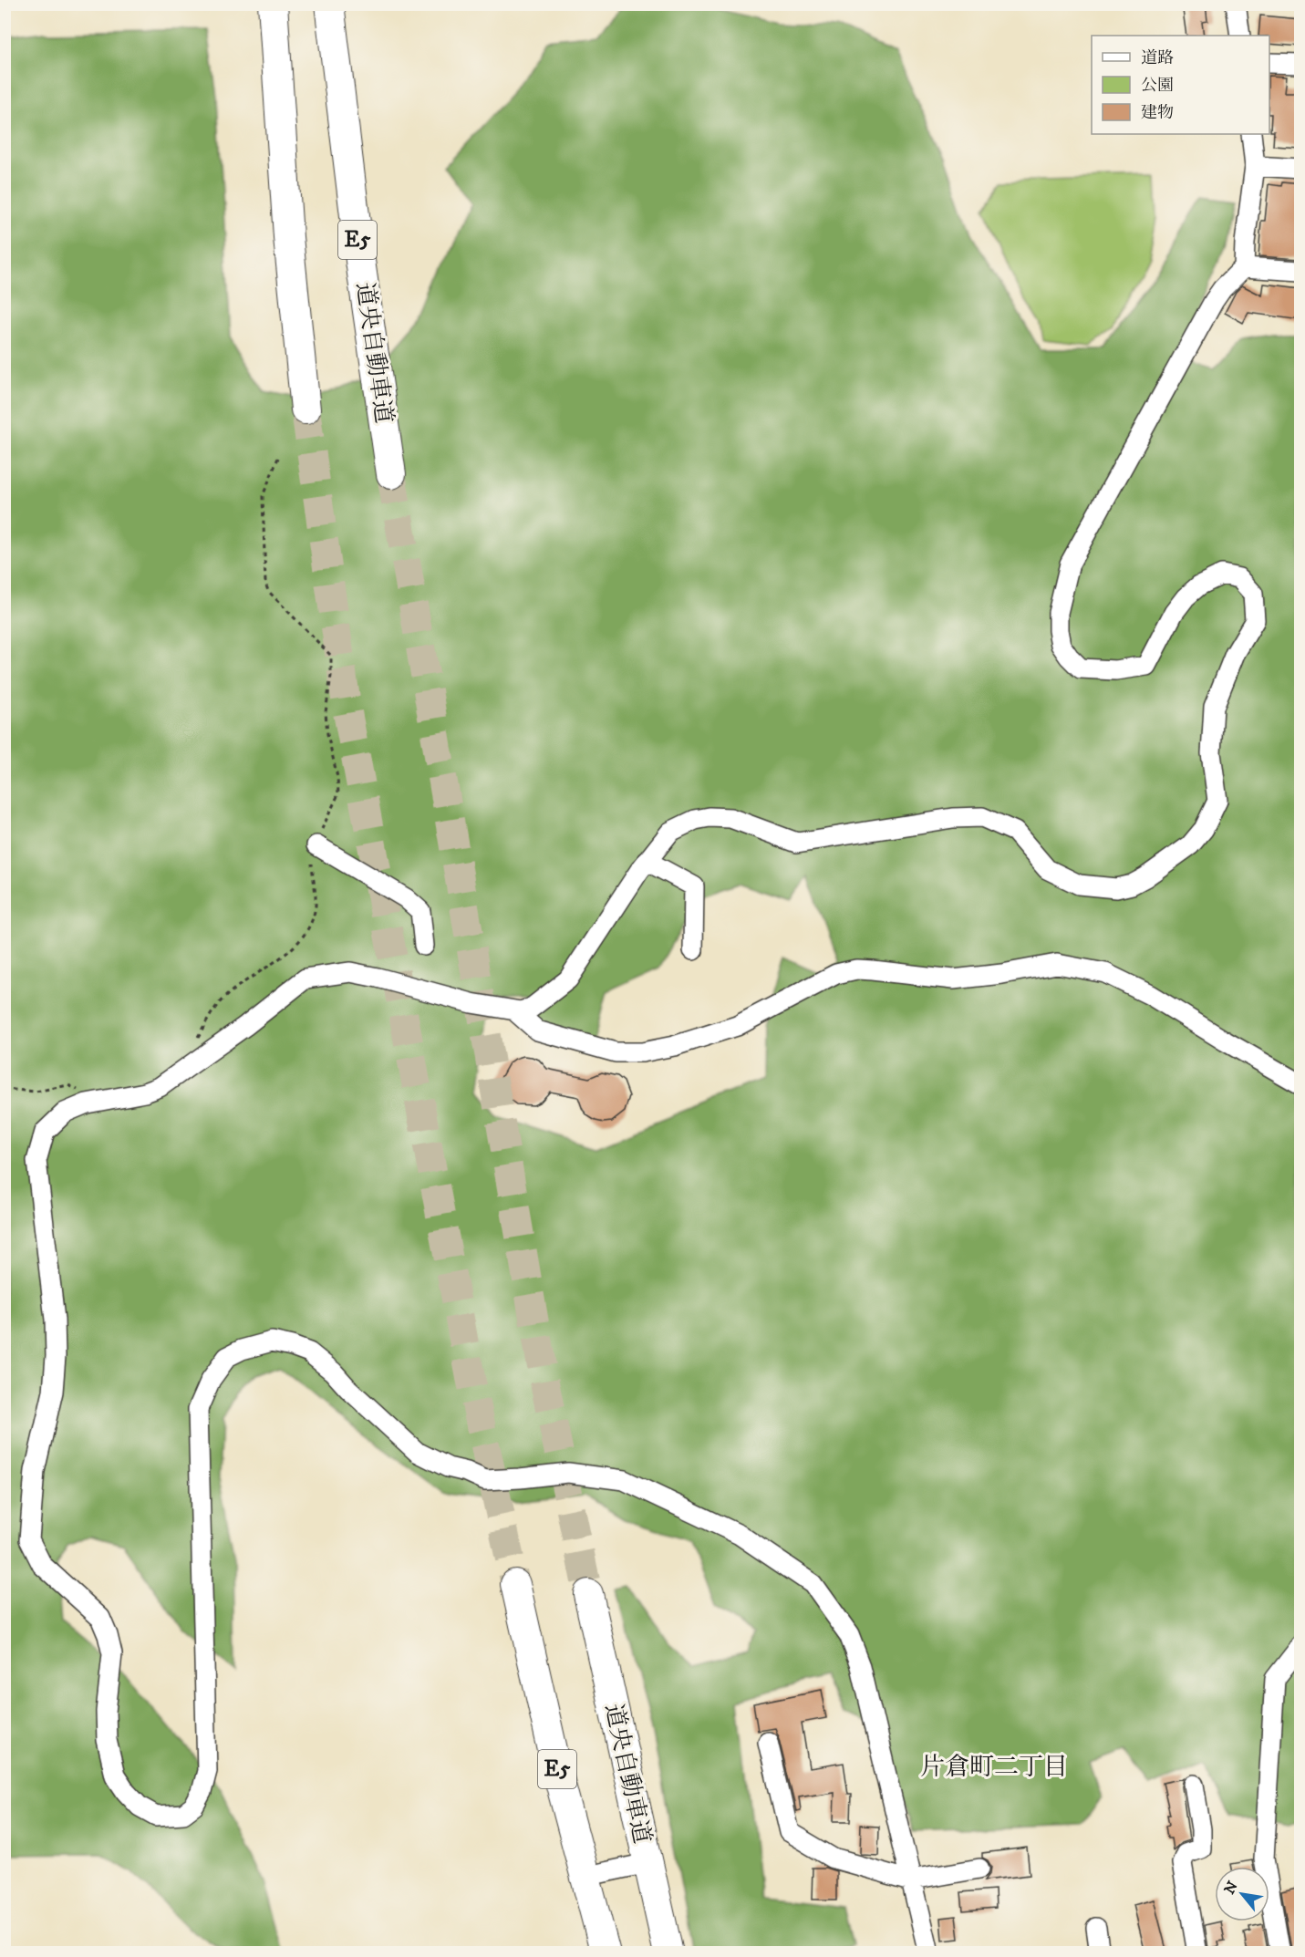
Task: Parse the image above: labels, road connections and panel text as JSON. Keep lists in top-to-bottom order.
{
  "streets": {
    "highway": ["E5", "道央自動車道"]
  },
  "districts": ["片倉町二丁目"],
  "legend": ["道路", "公園", "建物"],
  "north": "top left"
}
